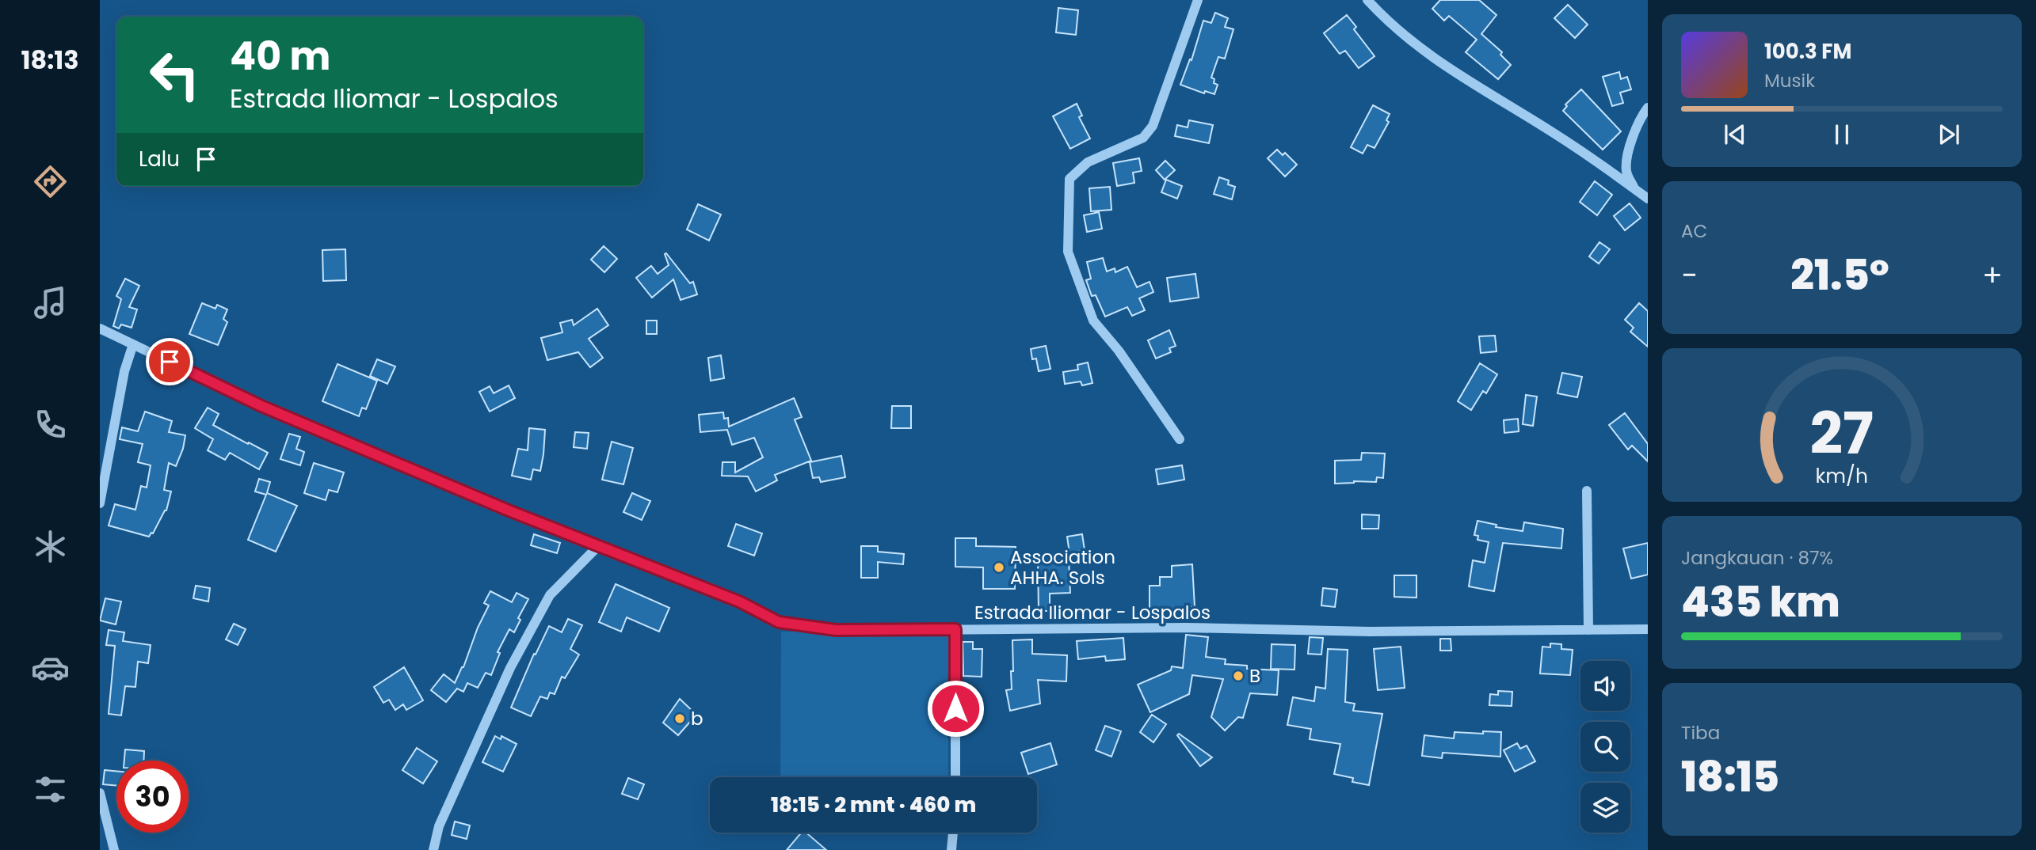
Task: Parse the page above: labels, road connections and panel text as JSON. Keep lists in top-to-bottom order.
{
  "streets": {
    "street": ["Estrada Iliomar - Lospalos"]
  },
  "places": ["Association AHHA. Sols", "B", "b"],
  "page": {
    "tabs": "18:13",
    "turn": ["40 m", "Estrada Iliomar - Lospalos"],
    "song": ["100.3 FM", "Musik"],
    "then": "Lalu",
    "tile": [
      "AC",
      ["Jangkauan · 87%", "435 km"],
      ["Tiba", "18:15"]
    ],
    "heat": ["−", "21.5°", "+"],
    "limit": "30",
    "trip": "18:15 · 2 mnt · 460 m",
    "gauge": ["27", "km/h"]
  }
}
